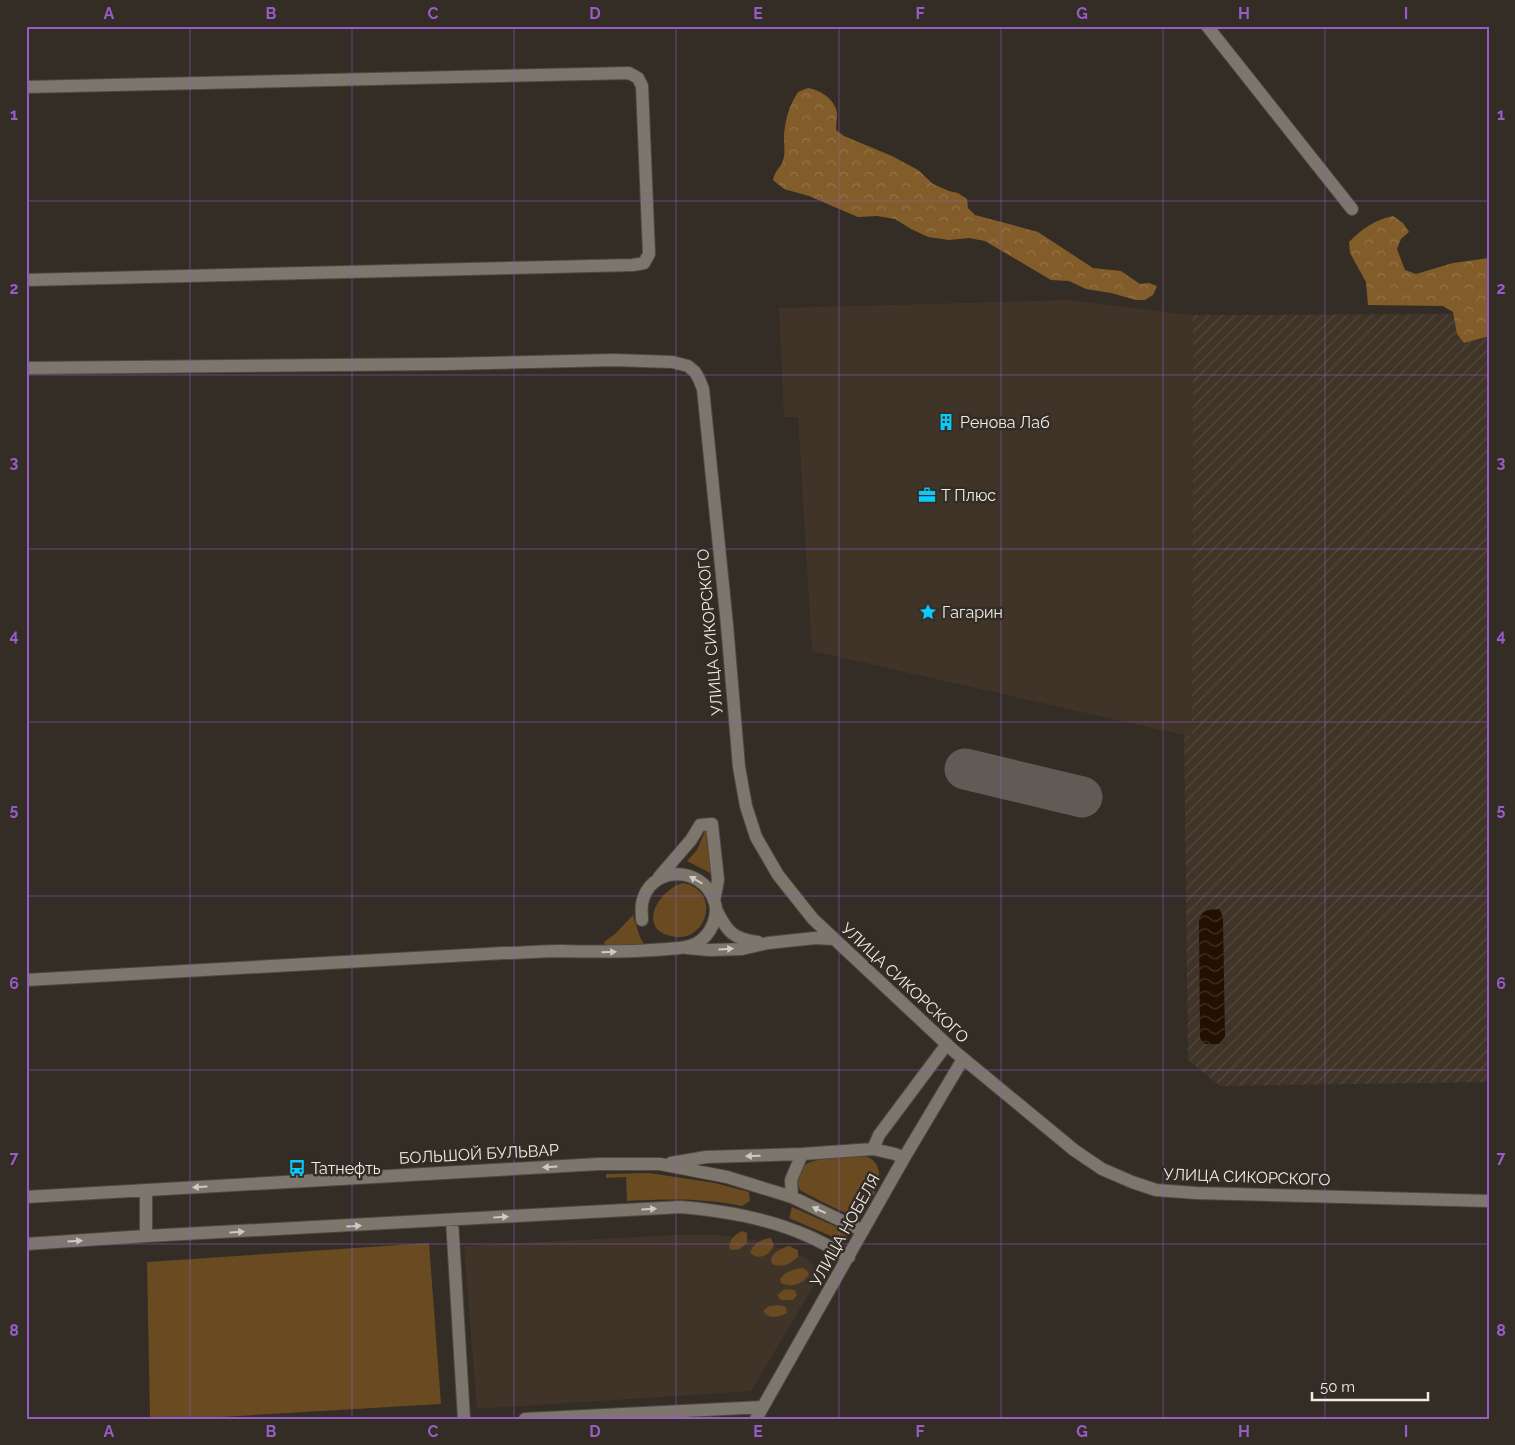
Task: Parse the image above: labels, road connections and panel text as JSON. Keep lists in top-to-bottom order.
{
  "streets": {
    "street": ["УЛИЦА СИКОРСКОГО", "БОЛЬШОЙ БУЛЬВАР", "УЛИЦА НОБЕЛЯ"]
  },
  "crossings": [
    ["УЛИЦА СИКОРСКОГО", "УЛИЦА НОБЕЛЯ"],
    ["БОЛЬШОЙ БУЛЬВАР", "УЛИЦА НОБЕЛЯ"]
  ],
  "places": {
    "building": ["Ренова Лаб"],
    "office": ["Т Плюс"],
    "place": ["Гагарин"],
    "bus stop": ["Татнефть"]
  },
  "scale_bar": "50 m",
  "grid": {
    "columns": [
      "A",
      "B",
      "C",
      "D",
      "E",
      "F",
      "G",
      "H",
      "I"
    ],
    "rows": [
      "1",
      "2",
      "3",
      "4",
      "5",
      "6",
      "7",
      "8"
    ]
  }
}
